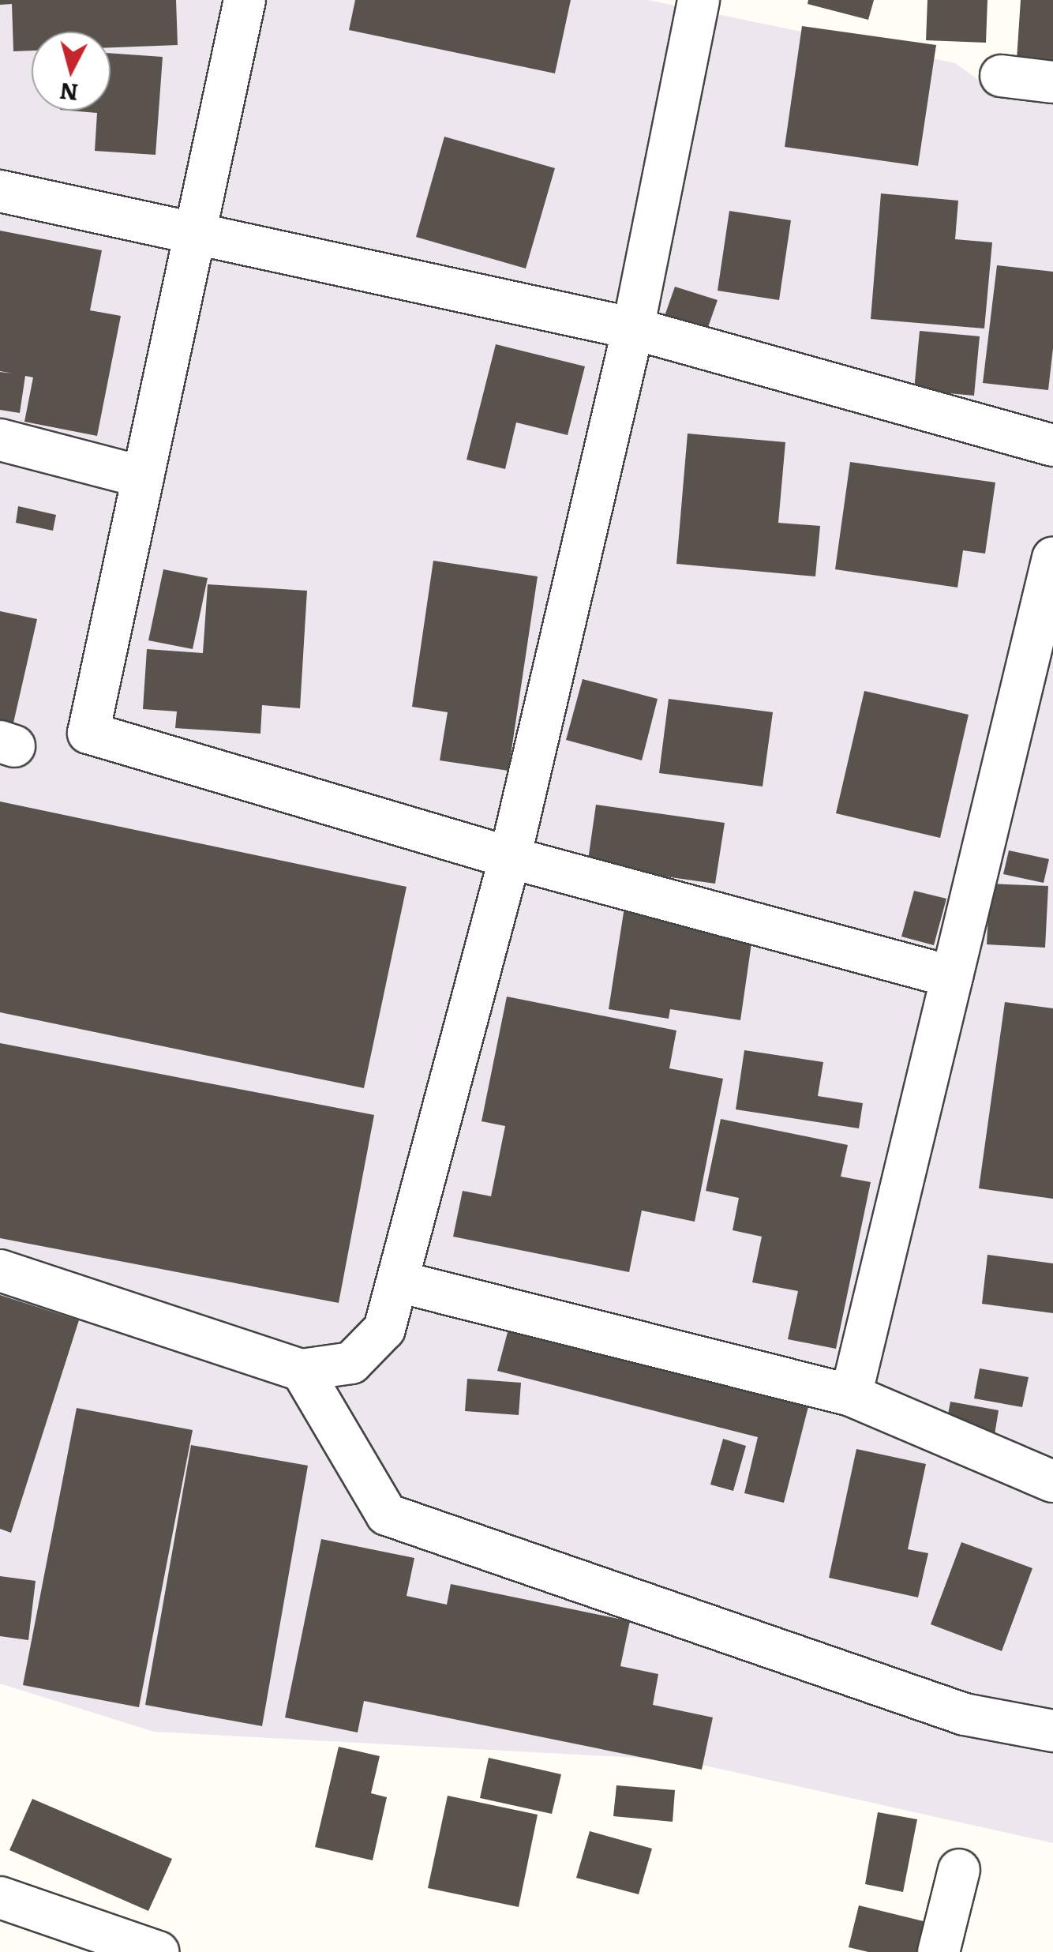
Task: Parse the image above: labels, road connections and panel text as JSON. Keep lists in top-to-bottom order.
{
  "north": "bottom"
}
